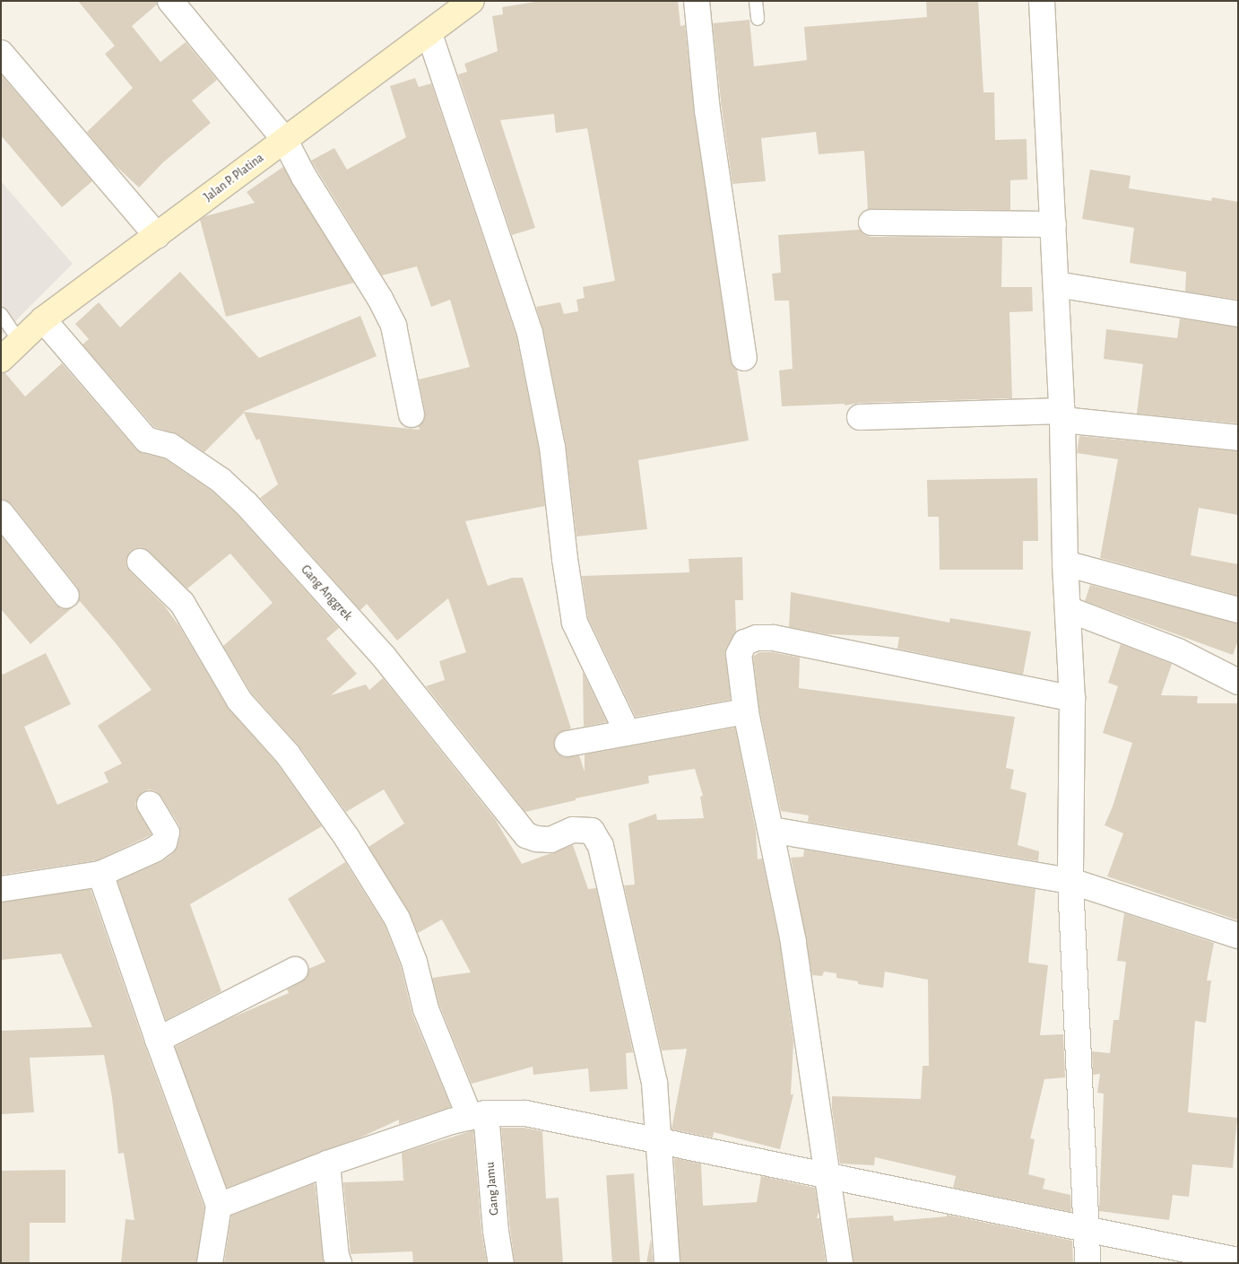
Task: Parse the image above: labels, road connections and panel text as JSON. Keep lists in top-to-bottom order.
{
  "streets": {
    "street": ["Jalan P. Platina", "Gang Anggrek", "Gang Jamu"]
  },
  "crossings": [
    ["Jalan P. Platina", "Gang Anggrek"]
  ]
}
